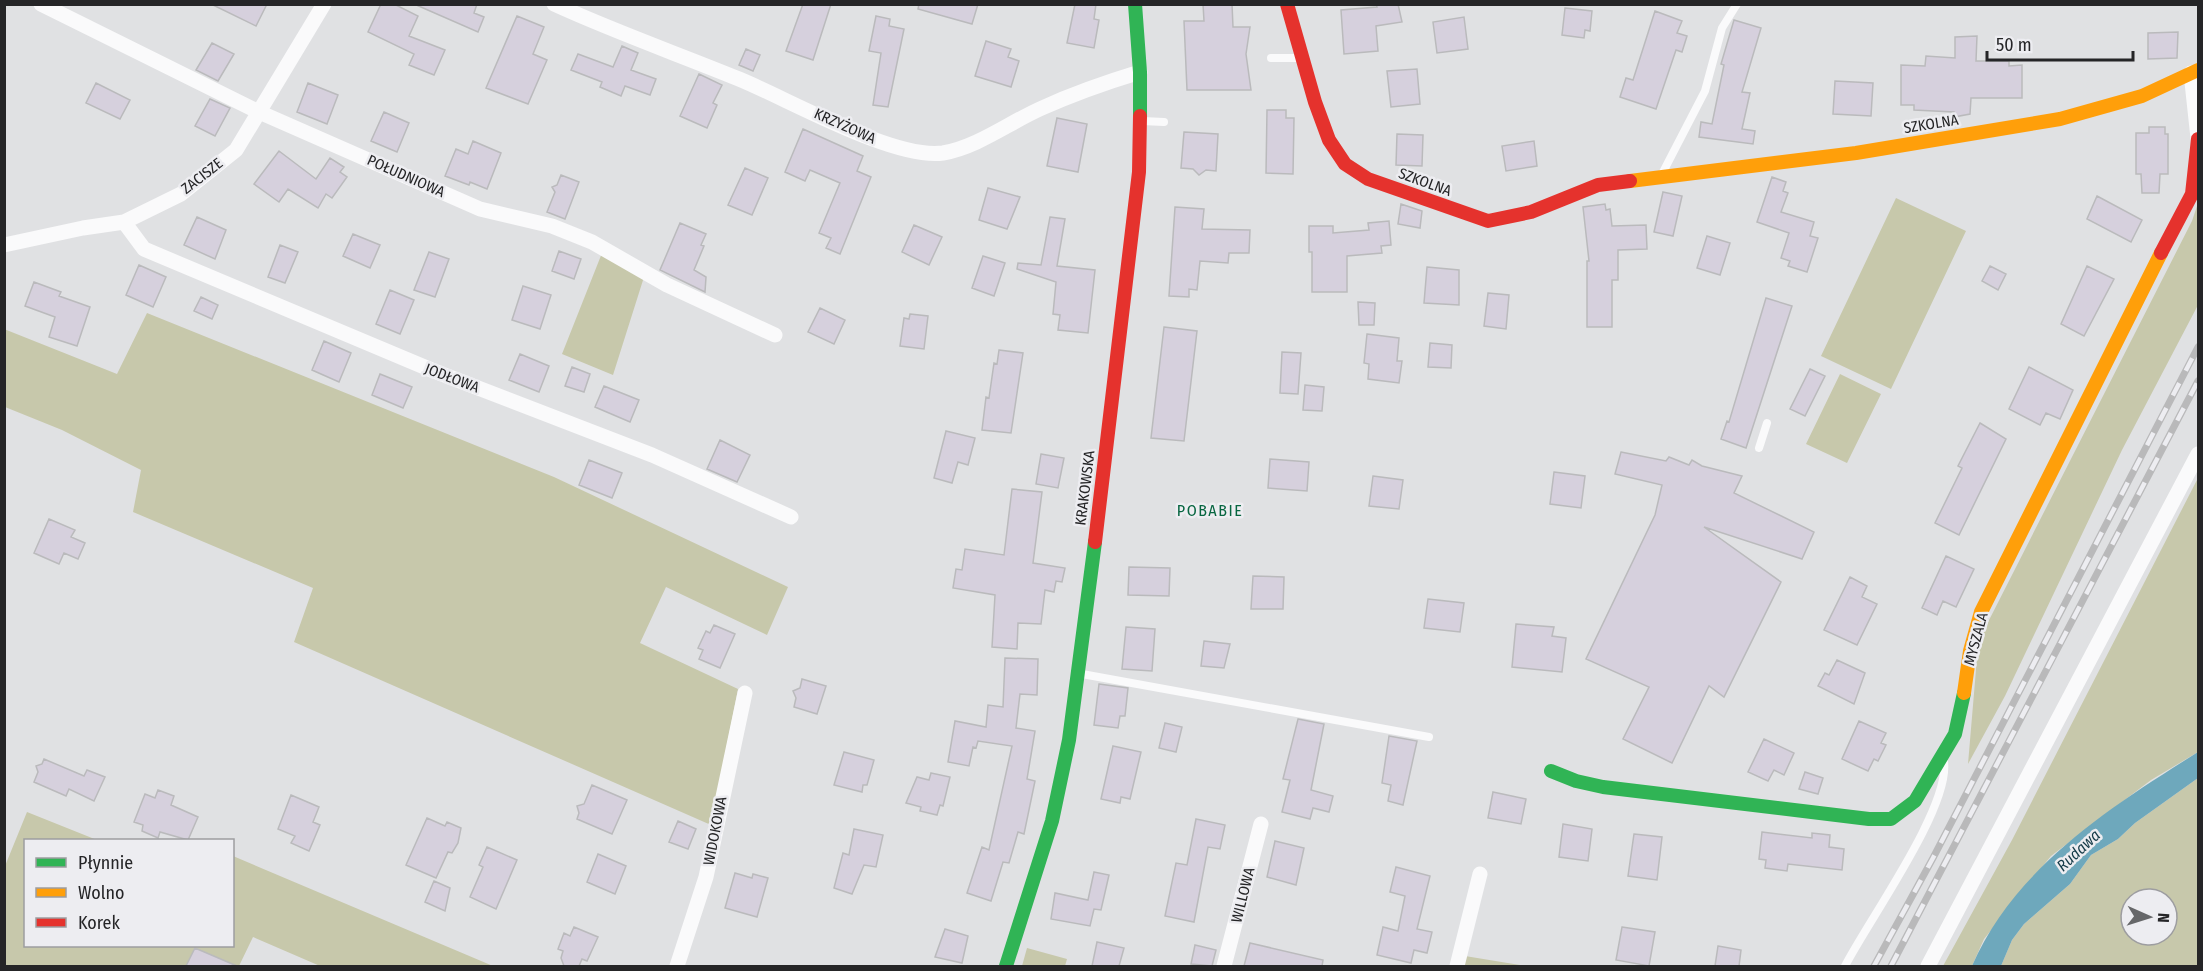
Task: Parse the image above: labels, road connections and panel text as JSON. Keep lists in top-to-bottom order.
{
  "streets": {
    "street": [
      "SZKOLNA",
      "KRZYŻOWA",
      "ZACISZE",
      "POŁUDNIOWA",
      "JODŁOWA",
      "KRAKOWSKA",
      "MYSZALA",
      "WIDOKOWA",
      "WILLOWA"
    ]
  },
  "crossings": [
    ["SZKOLNA", "MYSZALA"],
    ["KRZYŻOWA", "KRAKOWSKA"],
    ["ZACISZE", "POŁUDNIOWA"],
    ["ZACISZE", "JODŁOWA"]
  ],
  "districts": ["POBABIE"],
  "water": ["Rudawa"],
  "legend": ["Płynnie", "Wolno", "Korek"],
  "scale_bar": "50 m",
  "north": "right"
}
